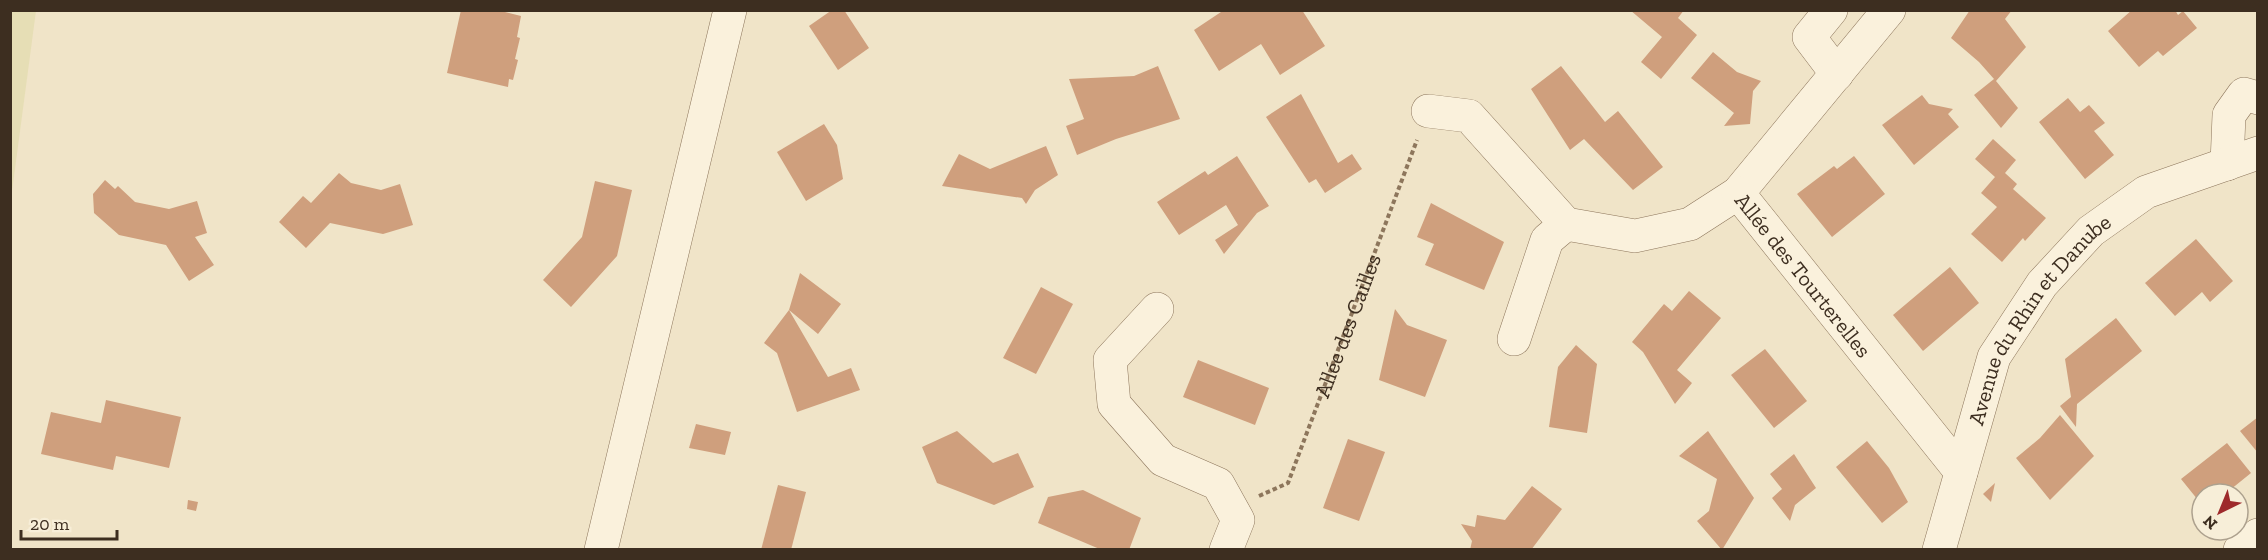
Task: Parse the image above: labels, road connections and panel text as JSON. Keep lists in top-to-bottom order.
{
  "streets": {
    "street": ["Allée des Tourterelles", "Avenue du Rhin et Danube"],
    "path": ["Allée des Cailles"]
  },
  "crossings": [
    ["Allée des Tourterelles", "Avenue du Rhin et Danube"]
  ],
  "scale_bar": "20 m",
  "north": "bottom left"
}
